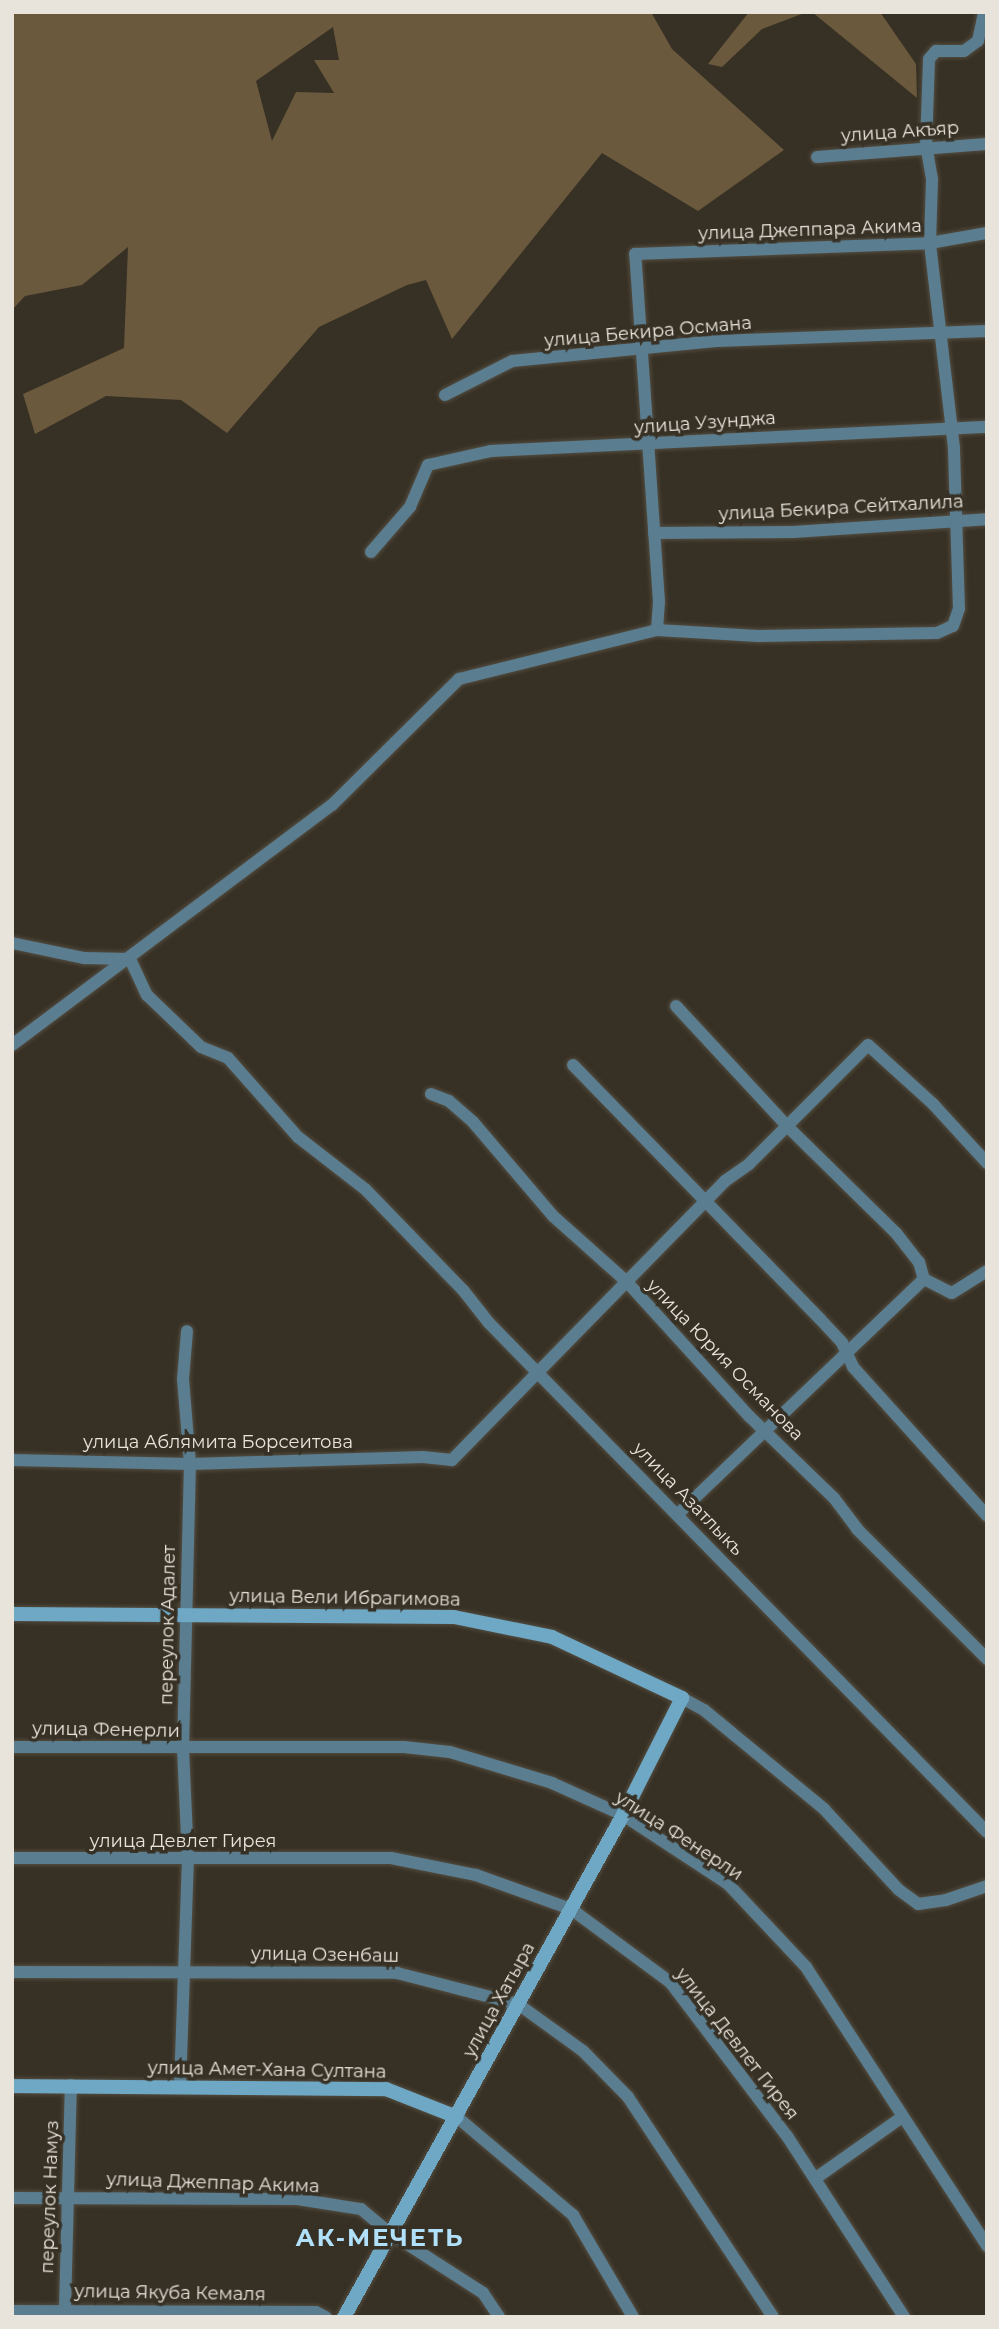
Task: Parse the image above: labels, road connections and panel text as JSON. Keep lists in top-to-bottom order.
{
  "streets": {
    "street": [
      "улица Акъяр",
      "улица Джеппара Акима",
      "улица Бекира Османа",
      "улица Узунджа",
      "улица Бекира Сейтхалила",
      "улица Юрия Османова",
      "улица Аблямита Борсеитова",
      "улица Азатлыкъ",
      "улица Вели Ибрагимова",
      "переулок Адалет",
      "улица Фенерли",
      "улица Девлет Гирея",
      "улица Озенбаш",
      "улица Хатыра",
      "улица Амет-Хана Султана",
      "улица Джеппар Акима",
      "переулок Намуз",
      "улица Якуба Кемаля"
    ]
  },
  "crossings": [
    ["улица Джеппара Акима", "улица Бекира Османа"],
    ["улица Аблямита Борсеитова", "улица Азатлыкъ"],
    ["улица Аблямита Борсеитова", "переулок Адалет"],
    ["улица Вели Ибрагимова", "переулок Адалет"],
    ["улица Вели Ибрагимова", "улица Хатыра"],
    ["переулок Адалет", "улица Фенерли"],
    ["переулок Адалет", "улица Девлет Гирея"],
    ["переулок Адалет", "улица Озенбаш"],
    ["переулок Адалет", "улица Амет-Хана Султана"],
    ["улица Фенерли", "улица Хатыра"],
    ["улица Девлет Гирея", "улица Хатыра"],
    ["улица Озенбаш", "улица Хатыра"],
    ["улица Хатыра", "улица Амет-Хана Султана"],
    ["улица Хатыра", "улица Джеппар Акима"],
    ["улица Амет-Хана Султана", "переулок Намуз"],
    ["улица Джеппар Акима", "переулок Намуз"],
    ["переулок Намуз", "улица Якуба Кемаля"]
  ],
  "districts": ["АК-МЕЧЕТЬ"]
}
